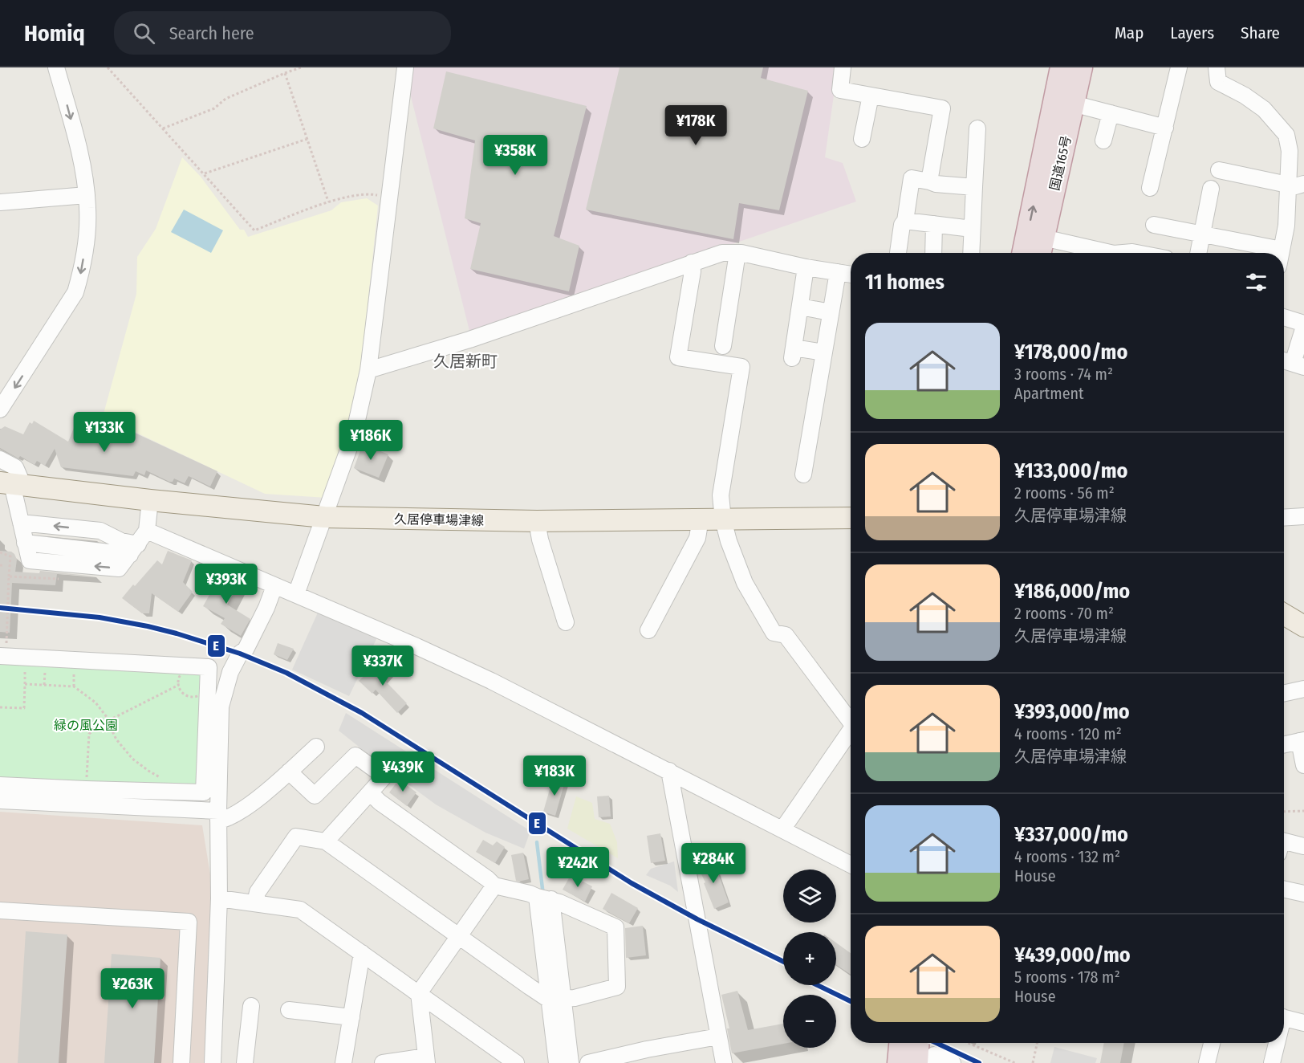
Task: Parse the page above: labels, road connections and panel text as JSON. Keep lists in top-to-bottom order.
{
  "streets": {
    "highway": ["国道165号"],
    "main road": ["久居停車場津線"]
  },
  "districts": ["久居新町"],
  "parks": ["緑の風公園"],
  "lines": ["transit line E"],
  "page": {
    "header": "Homiq",
    "search": "Search here",
    "nav": ["Map", "Layers", "Share"],
    "price": [
      "¥178K",
      "¥358K",
      "¥133K",
      "¥186K",
      "¥393K",
      "¥337K",
      "¥439K",
      "¥183K",
      "¥284K",
      "¥242K",
      "¥263K"
    ],
    "heading": "11 homes",
    "list": [
      {
        "name": "¥178,000/mo",
        "note": "3 rooms · 74 m² · Apartment"
      },
      {
        "name": "¥133,000/mo",
        "note": "2 rooms · 56 m² · 久居停車場津線"
      },
      {
        "name": "¥186,000/mo",
        "note": "2 rooms · 70 m² · 久居停車場津線"
      },
      {
        "name": "¥393,000/mo",
        "note": "4 rooms · 120 m² · 久居停車場津線"
      },
      {
        "name": "¥337,000/mo",
        "note": "4 rooms · 132 m² · House"
      },
      {
        "name": "¥439,000/mo",
        "note": "5 rooms · 178 m² · House"
      }
    ],
    "map_buttons": ["+", "−"]
  }
}
